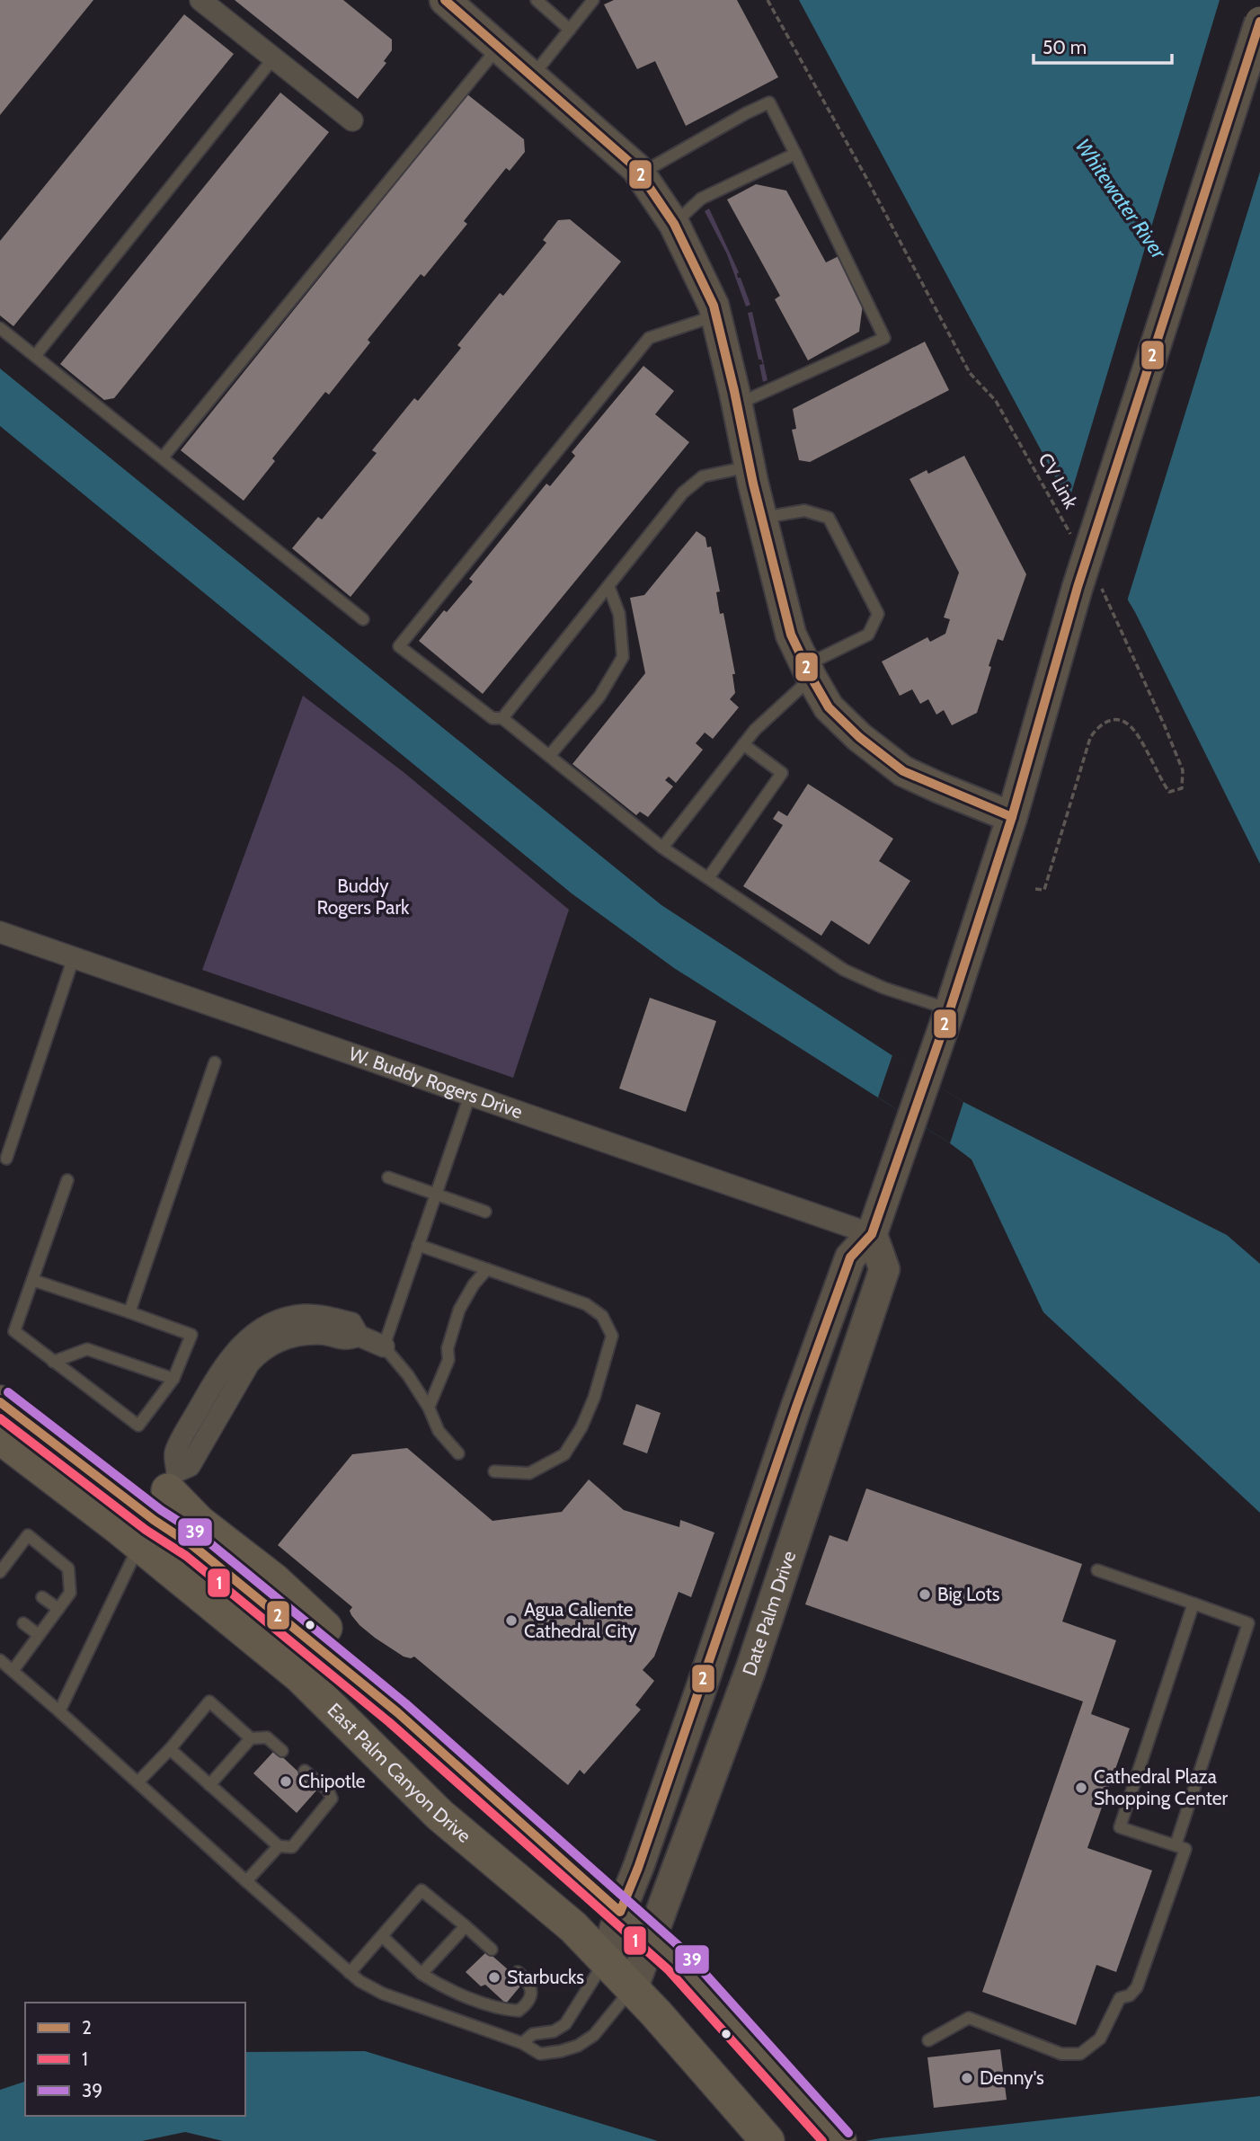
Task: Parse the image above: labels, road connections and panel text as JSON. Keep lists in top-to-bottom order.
{
  "streets": {
    "main road": ["Date Palm Drive", "East Palm Canyon Drive"],
    "street": ["W. Buddy Rogers Drive"],
    "path": ["CV Link"]
  },
  "crossings": [
    ["W. Buddy Rogers Drive", "Date Palm Drive"],
    ["Date Palm Drive", "East Palm Canyon Drive"]
  ],
  "water": ["Whitewater River"],
  "parks": ["Buddy Rogers Park"],
  "places": [
    "Big Lots",
    "Agua Caliente Cathedral City",
    "Chipotle",
    "Cathedral Plaza Shopping Center",
    "Starbucks",
    "Denny's"
  ],
  "lines": ["transit line 2", "transit line 39", "transit line 1"],
  "legend": ["2", "1", "39"],
  "scale_bar": "50 m"
}
